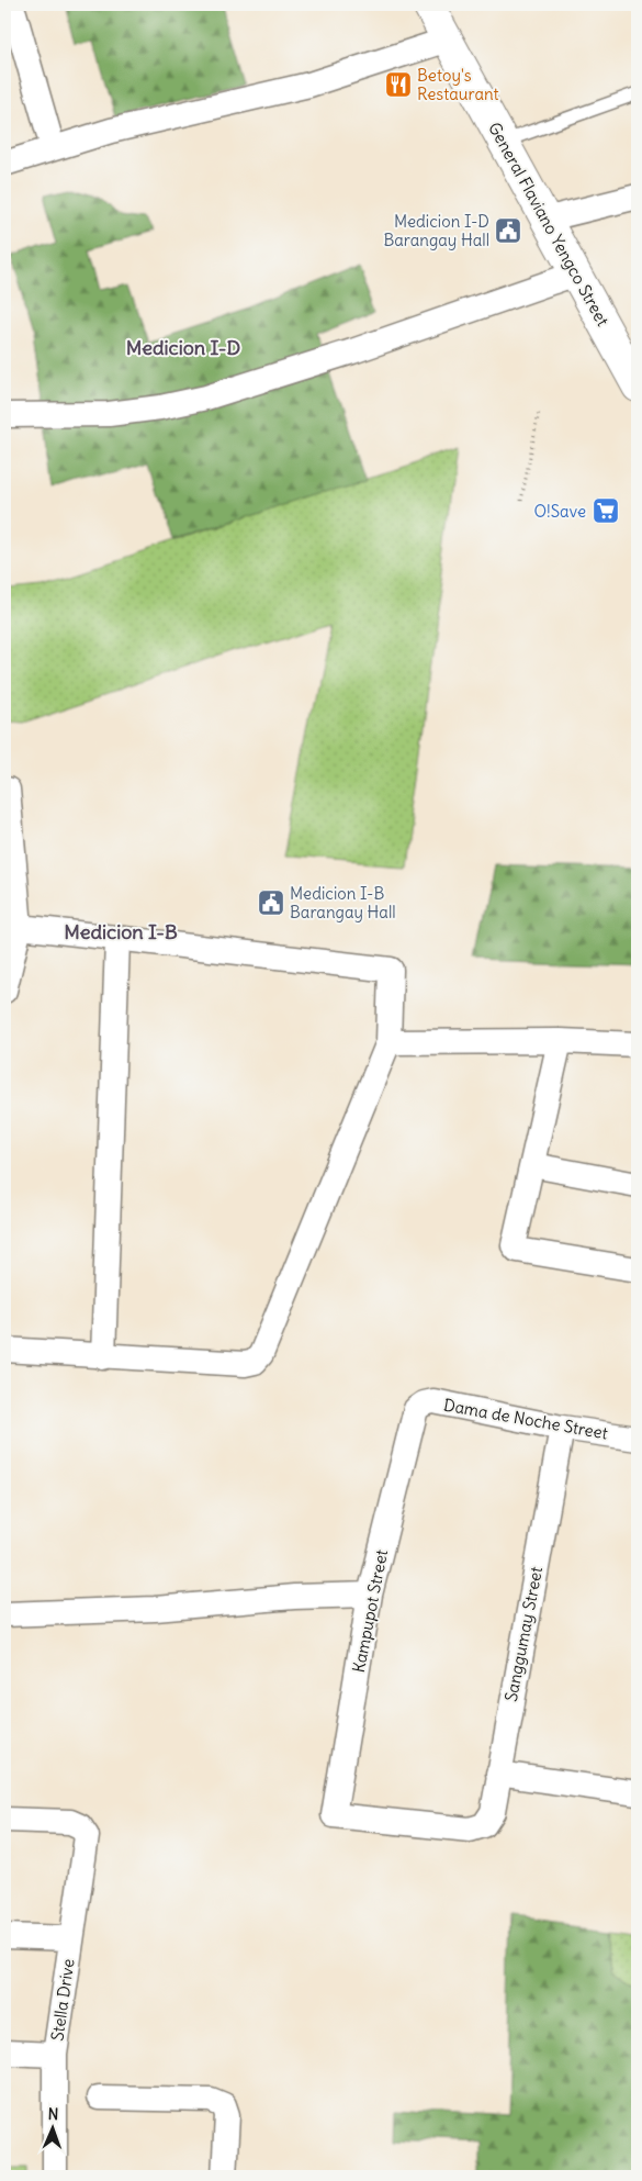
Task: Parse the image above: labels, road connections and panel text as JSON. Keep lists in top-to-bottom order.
{
  "streets": {
    "main road": ["General Flaviano Yengco Street"],
    "street": [
      "Dama de Noche Street",
      "Kampupot Street",
      "Sanggumay Street",
      "Stella Drive"
    ]
  },
  "crossings": [
    ["Dama de Noche Street", "Kampupot Street"],
    ["Dama de Noche Street", "Sanggumay Street"],
    ["Kampupot Street", "Sanggumay Street"]
  ],
  "districts": ["Medicion I-D", "Medicion I-B"],
  "places": {
    "restaurant": ["Betoy's Restaurant"],
    "public building": ["Medicion I-D Barangay Hall", "Medicion I-B Barangay Hall"],
    "supermarket": ["O!Save"]
  },
  "north": "top"
}
